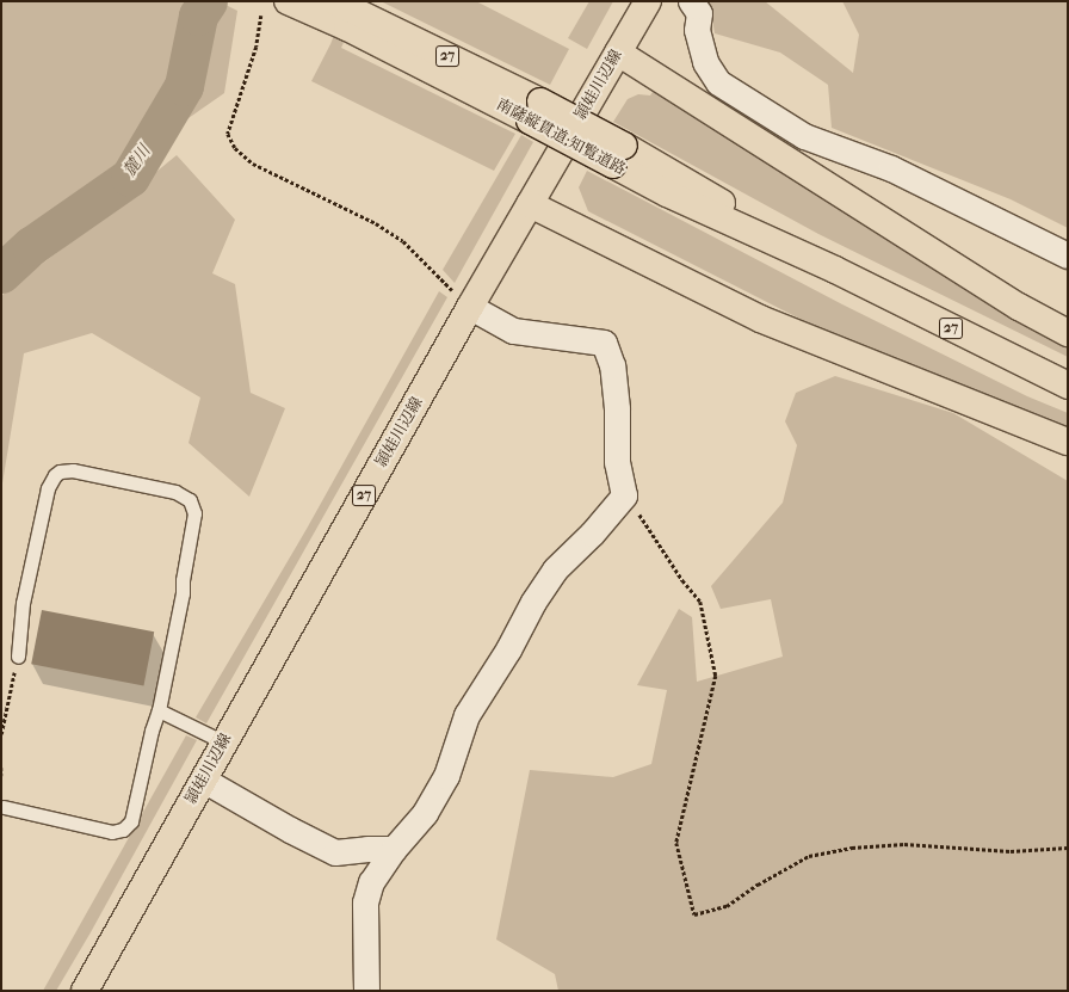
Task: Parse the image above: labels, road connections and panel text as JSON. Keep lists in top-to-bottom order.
{
  "streets": {
    "main road": ["27", "頴娃川辺線", "南薩縦貫道;知覧道路"]
  },
  "water": ["麓川"]
}
